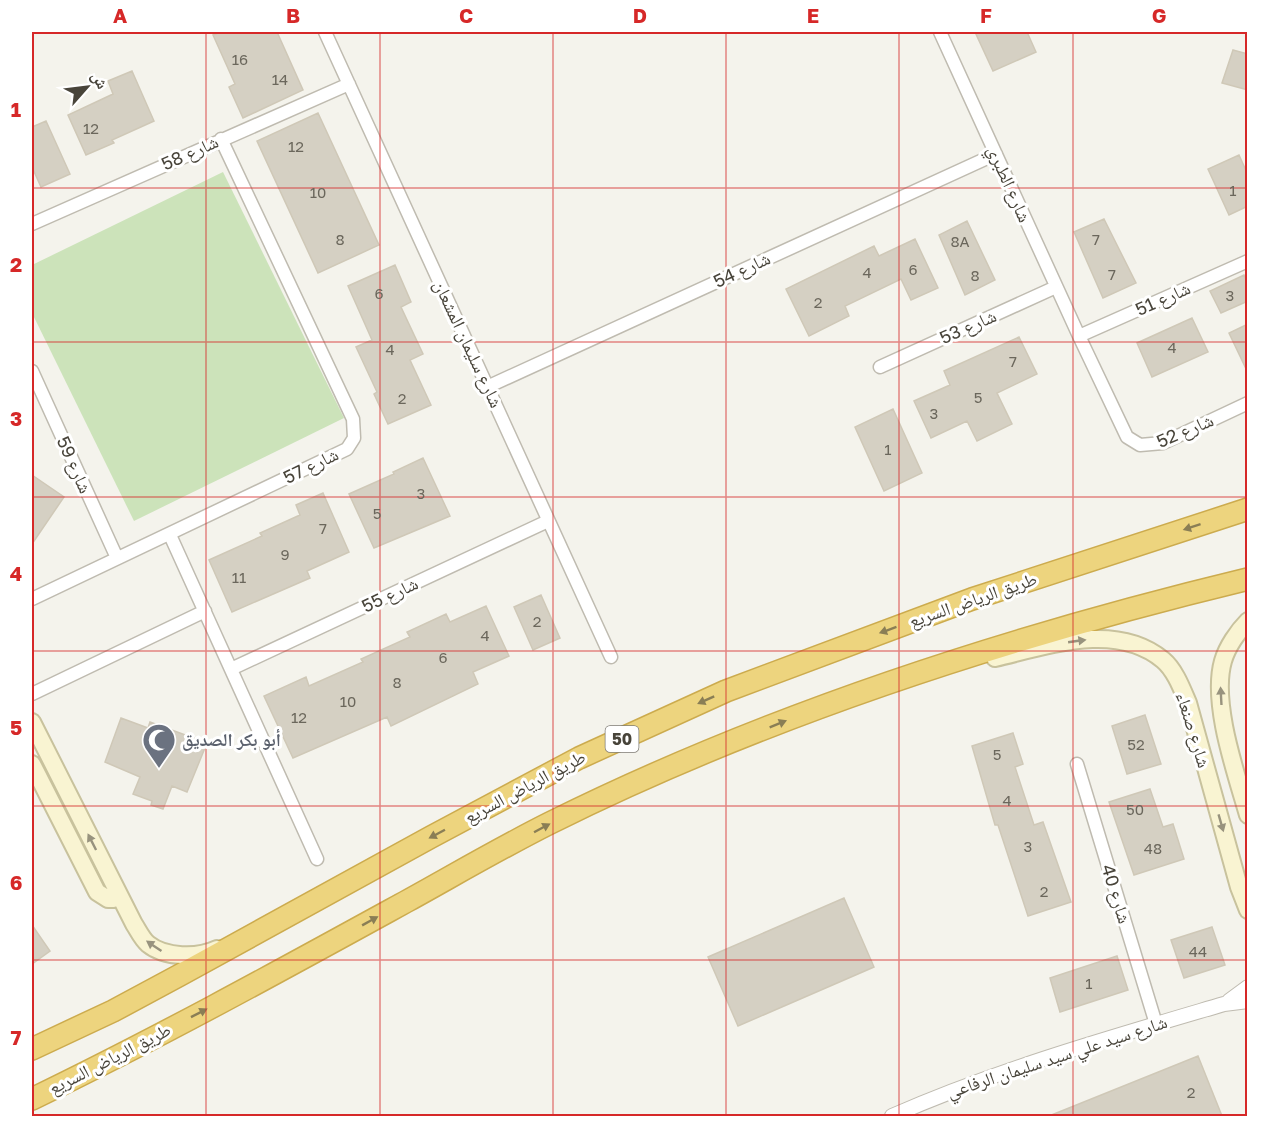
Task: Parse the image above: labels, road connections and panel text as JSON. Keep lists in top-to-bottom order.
{
  "streets": {
    "highway": ["طريق الرياض السريع", "50"],
    "main road": ["شارع صنعاء"],
    "street": [
      "شارع 58",
      "شارع الطبري",
      "شارع 54",
      "شارع 51",
      "شارع 53",
      "شارع سليمان المشعان",
      "شارع 52",
      "شارع 59",
      "شارع 57",
      "شارع 55",
      "شارع 40",
      "شارع سيد علي سيد سليمان الرفاعي"
    ]
  },
  "crossings": [
    ["شارع 58", "شارع سليمان المشعان"],
    ["شارع 58", "شارع 57"],
    ["شارع الطبري", "شارع 54"],
    ["شارع الطبري", "شارع 51"],
    ["شارع الطبري", "شارع 53"],
    ["شارع الطبري", "شارع 52"],
    ["شارع 54", "شارع سليمان المشعان"],
    ["شارع 51", "شارع 52"],
    ["شارع سليمان المشعان", "شارع 55"],
    ["شارع 59", "شارع 57"],
    ["طريق الرياض السريع", "شارع صنعاء"],
    ["شارع 40", "شارع سيد علي سيد سليمان الرفاعي"]
  ],
  "places": {
    "mosque": ["أبو بكر الصديق"]
  },
  "house_numbers": [
    "16",
    "14",
    "12",
    "12",
    "1",
    "10",
    "8",
    "7",
    "8A",
    "6",
    "4",
    "7",
    "8",
    "6",
    "3",
    "2",
    "4",
    "4",
    "7",
    "5",
    "2",
    "3",
    "1",
    "3",
    "5",
    "7",
    "9",
    "11",
    "2",
    "4",
    "6",
    "8",
    "10",
    "12",
    "52",
    "5",
    "4",
    "50",
    "3",
    "48",
    "2",
    "44",
    "1",
    "2"
  ],
  "north": "top right",
  "grid": {
    "columns": [
      "A",
      "B",
      "C",
      "D",
      "E",
      "F",
      "G"
    ],
    "rows": [
      "1",
      "2",
      "3",
      "4",
      "5",
      "6",
      "7"
    ]
  }
}
